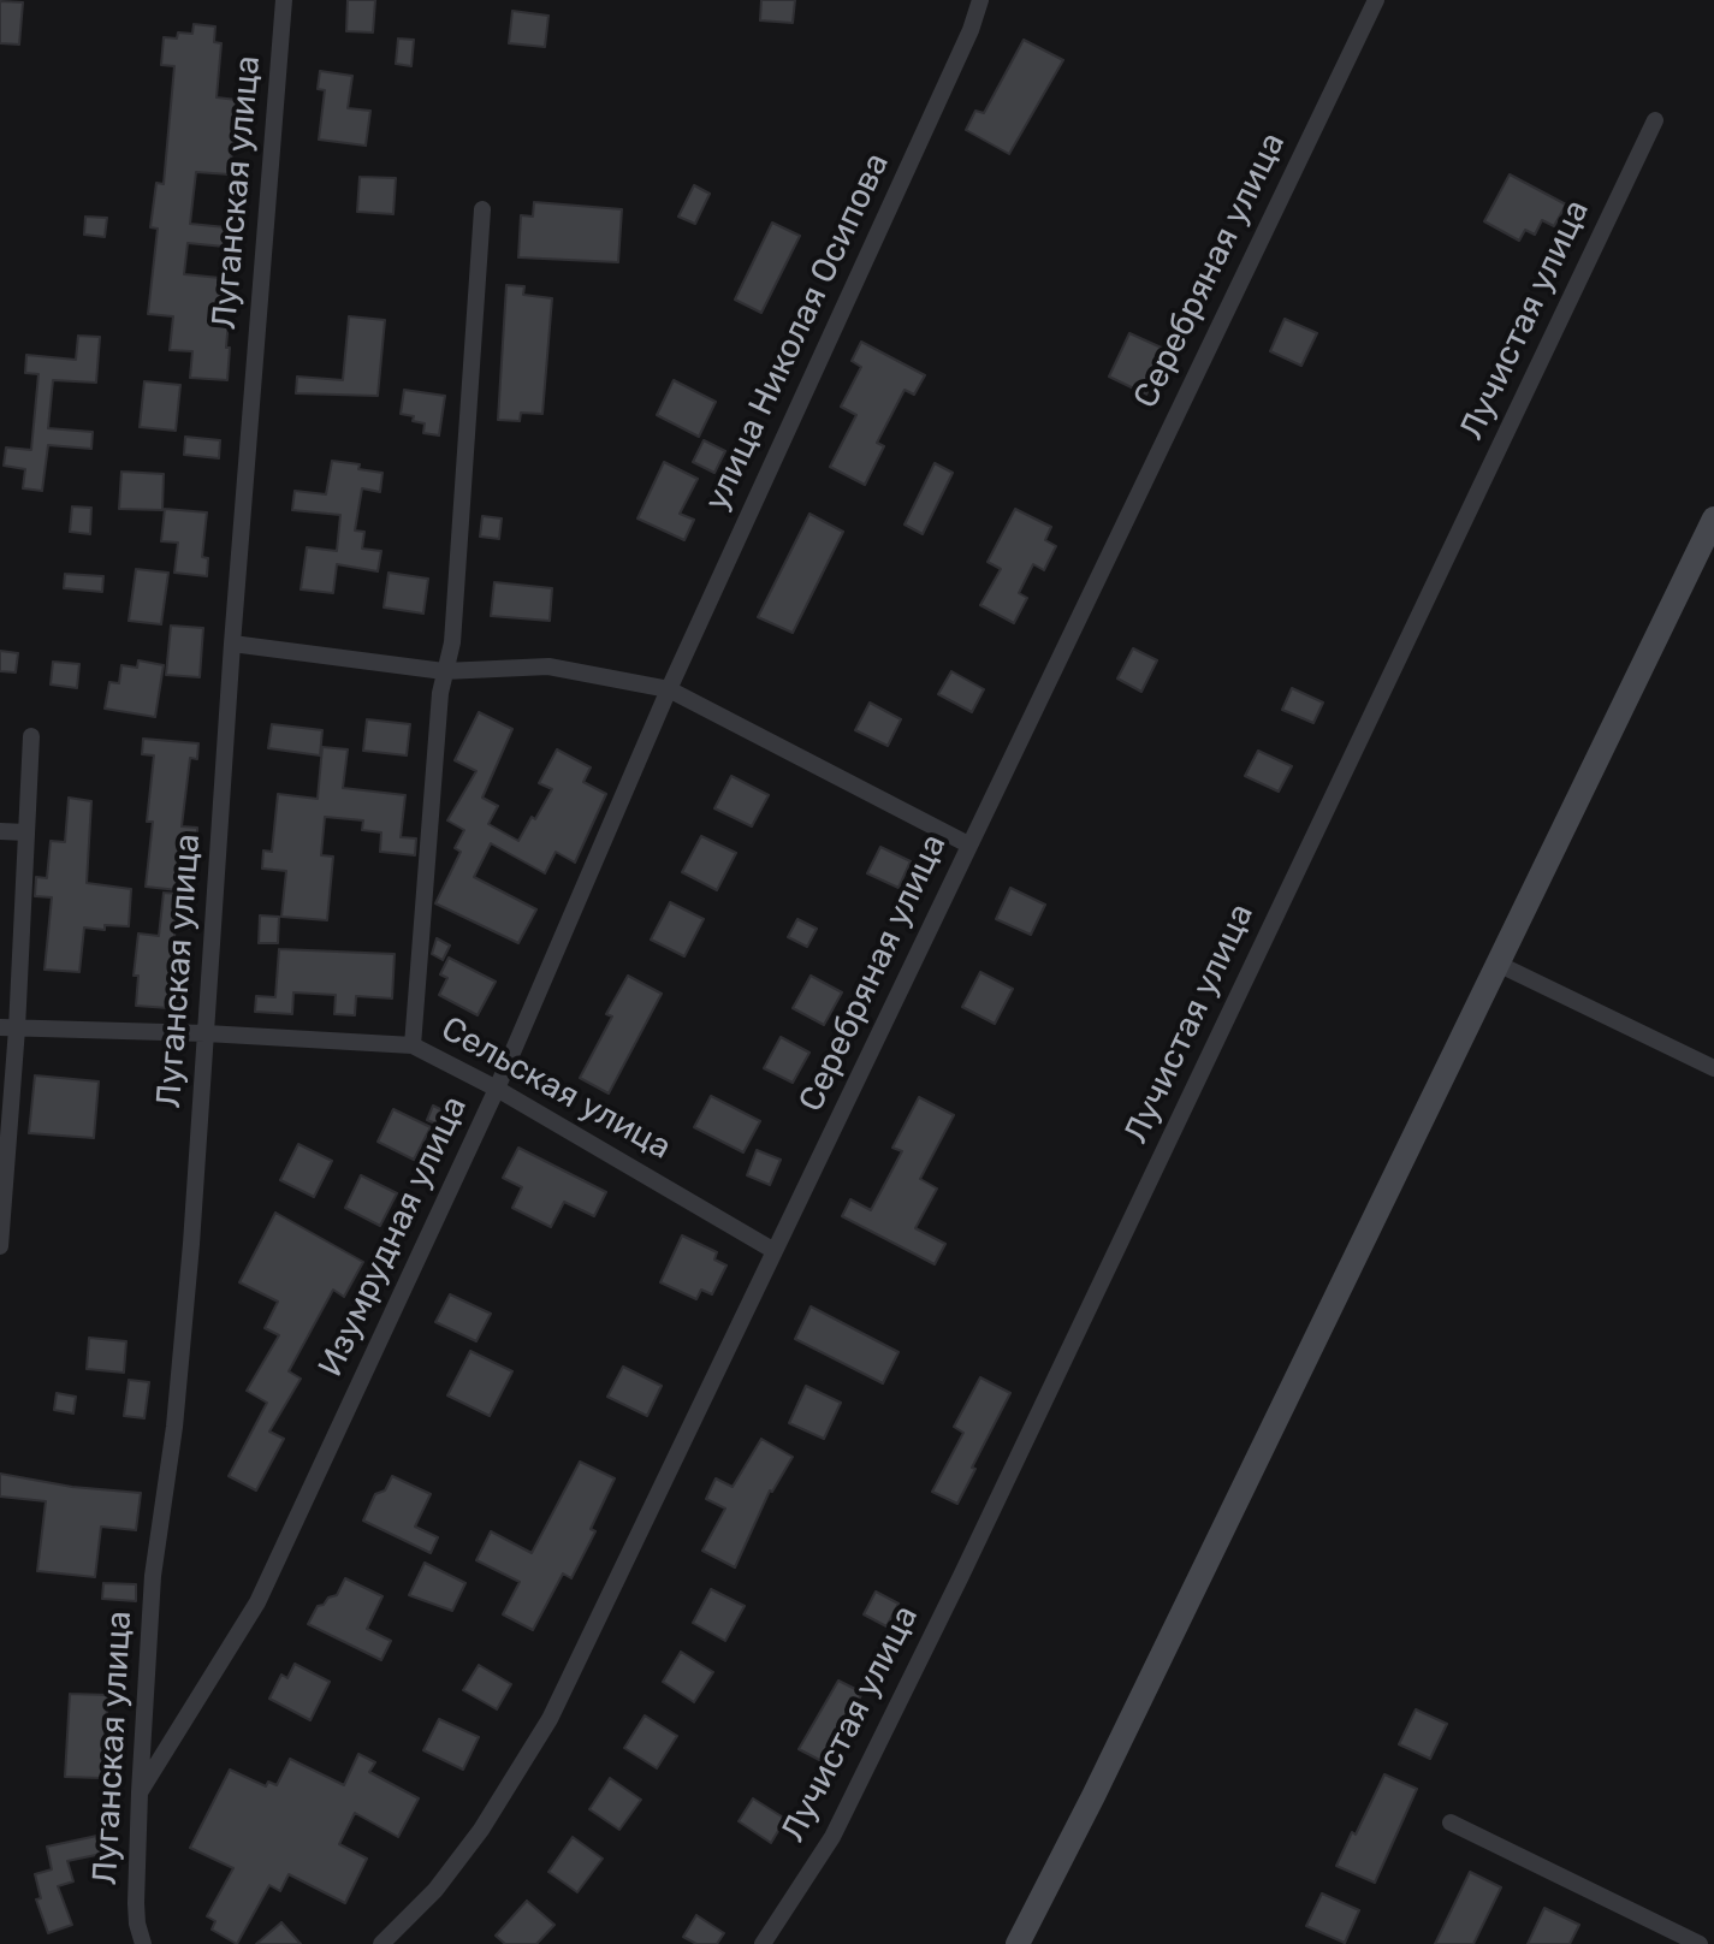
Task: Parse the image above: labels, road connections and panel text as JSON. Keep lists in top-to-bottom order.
{
  "streets": {
    "street": [
      "Луганская улица",
      "Серебряная улица",
      "Лучистая улица",
      "улица Николая Осипова",
      "Сельская улица",
      "Изумрудная улица"
    ]
  },
  "crossings": [
    ["Луганская улица", "Сельская улица"],
    ["Луганская улица", "Изумрудная улица"],
    ["Серебряная улица", "Сельская улица"],
    ["улица Николая Осипова", "Изумрудная улица"],
    ["Сельская улица", "Изумрудная улица"]
  ]
}
